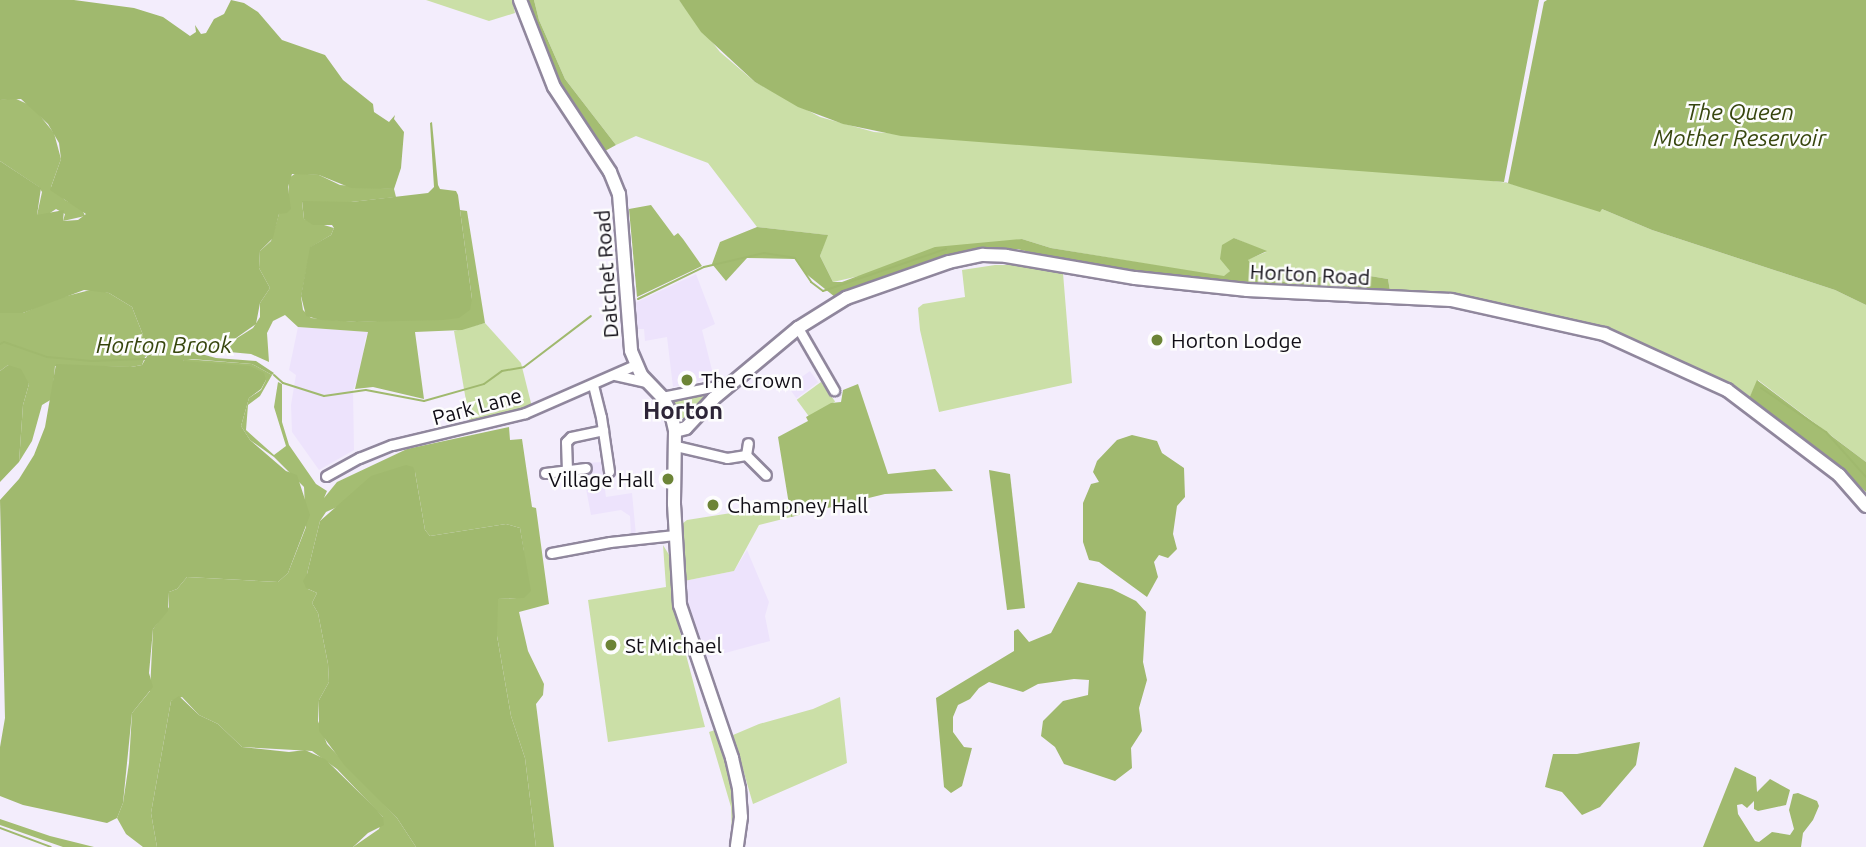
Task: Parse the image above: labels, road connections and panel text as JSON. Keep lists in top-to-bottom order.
{
  "streets": {
    "street": ["Datchet Road", "Horton Road", "Park Lane"]
  },
  "crossings": [
    ["Datchet Road", "Horton Road"],
    ["Datchet Road", "Park Lane"]
  ],
  "districts": ["Horton"],
  "water": ["The Queen Mother Reservoir", "Horton Brook"],
  "places": [
    "Horton Lodge",
    "The Crown",
    "Village Hall",
    "Champney Hall",
    "St Michael"
  ]
}
